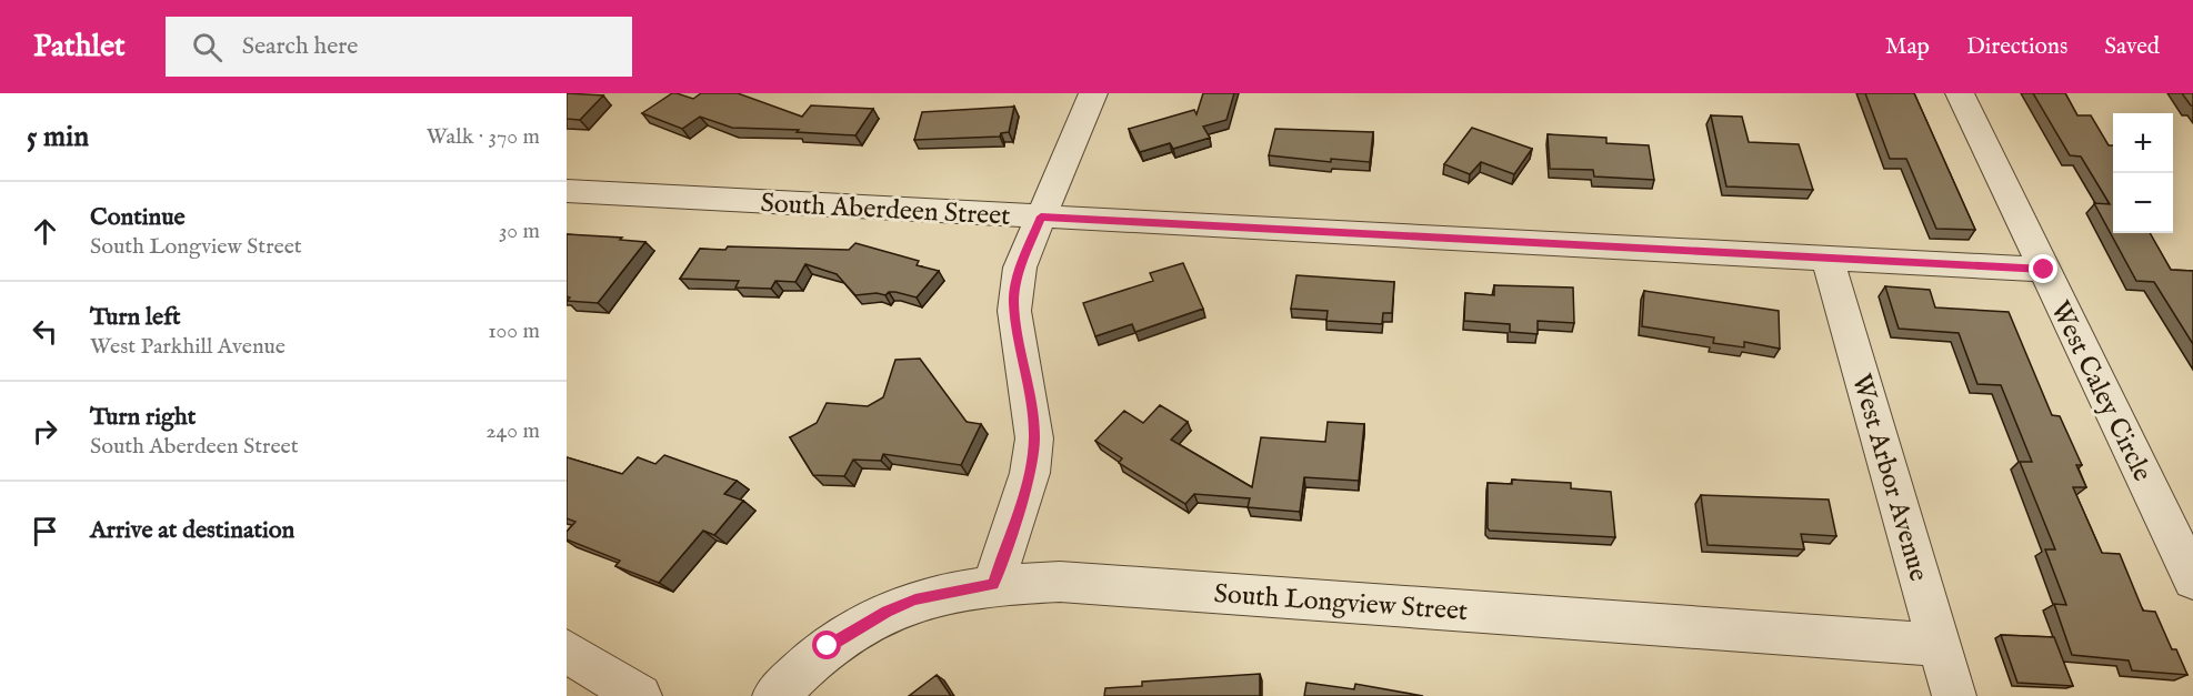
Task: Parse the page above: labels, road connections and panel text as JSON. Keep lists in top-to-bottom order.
{
  "streets": {
    "street": [
      "South Aberdeen Street",
      "West Caley Circle",
      "West Arbor Avenue",
      "South Longview Street"
    ]
  },
  "crossings": [
    ["South Aberdeen Street", "West Caley Circle"],
    ["South Aberdeen Street", "West Arbor Avenue"],
    ["West Arbor Avenue", "South Longview Street"]
  ],
  "page": {
    "header": "Pathlet",
    "search": "Search here",
    "nav": ["Map", "Directions", "Saved"],
    "heading": ["5 min", "Walk · 370 m"],
    "map_buttons": ["+", "−"],
    "list": [
      ["Continue", "South Longview Street", "30 m"],
      ["Turn left", "West Parkhill Avenue", "100 m"],
      ["Turn right", "South Aberdeen Street", "240 m"],
      "Arrive at destination"
    ]
  }
}
